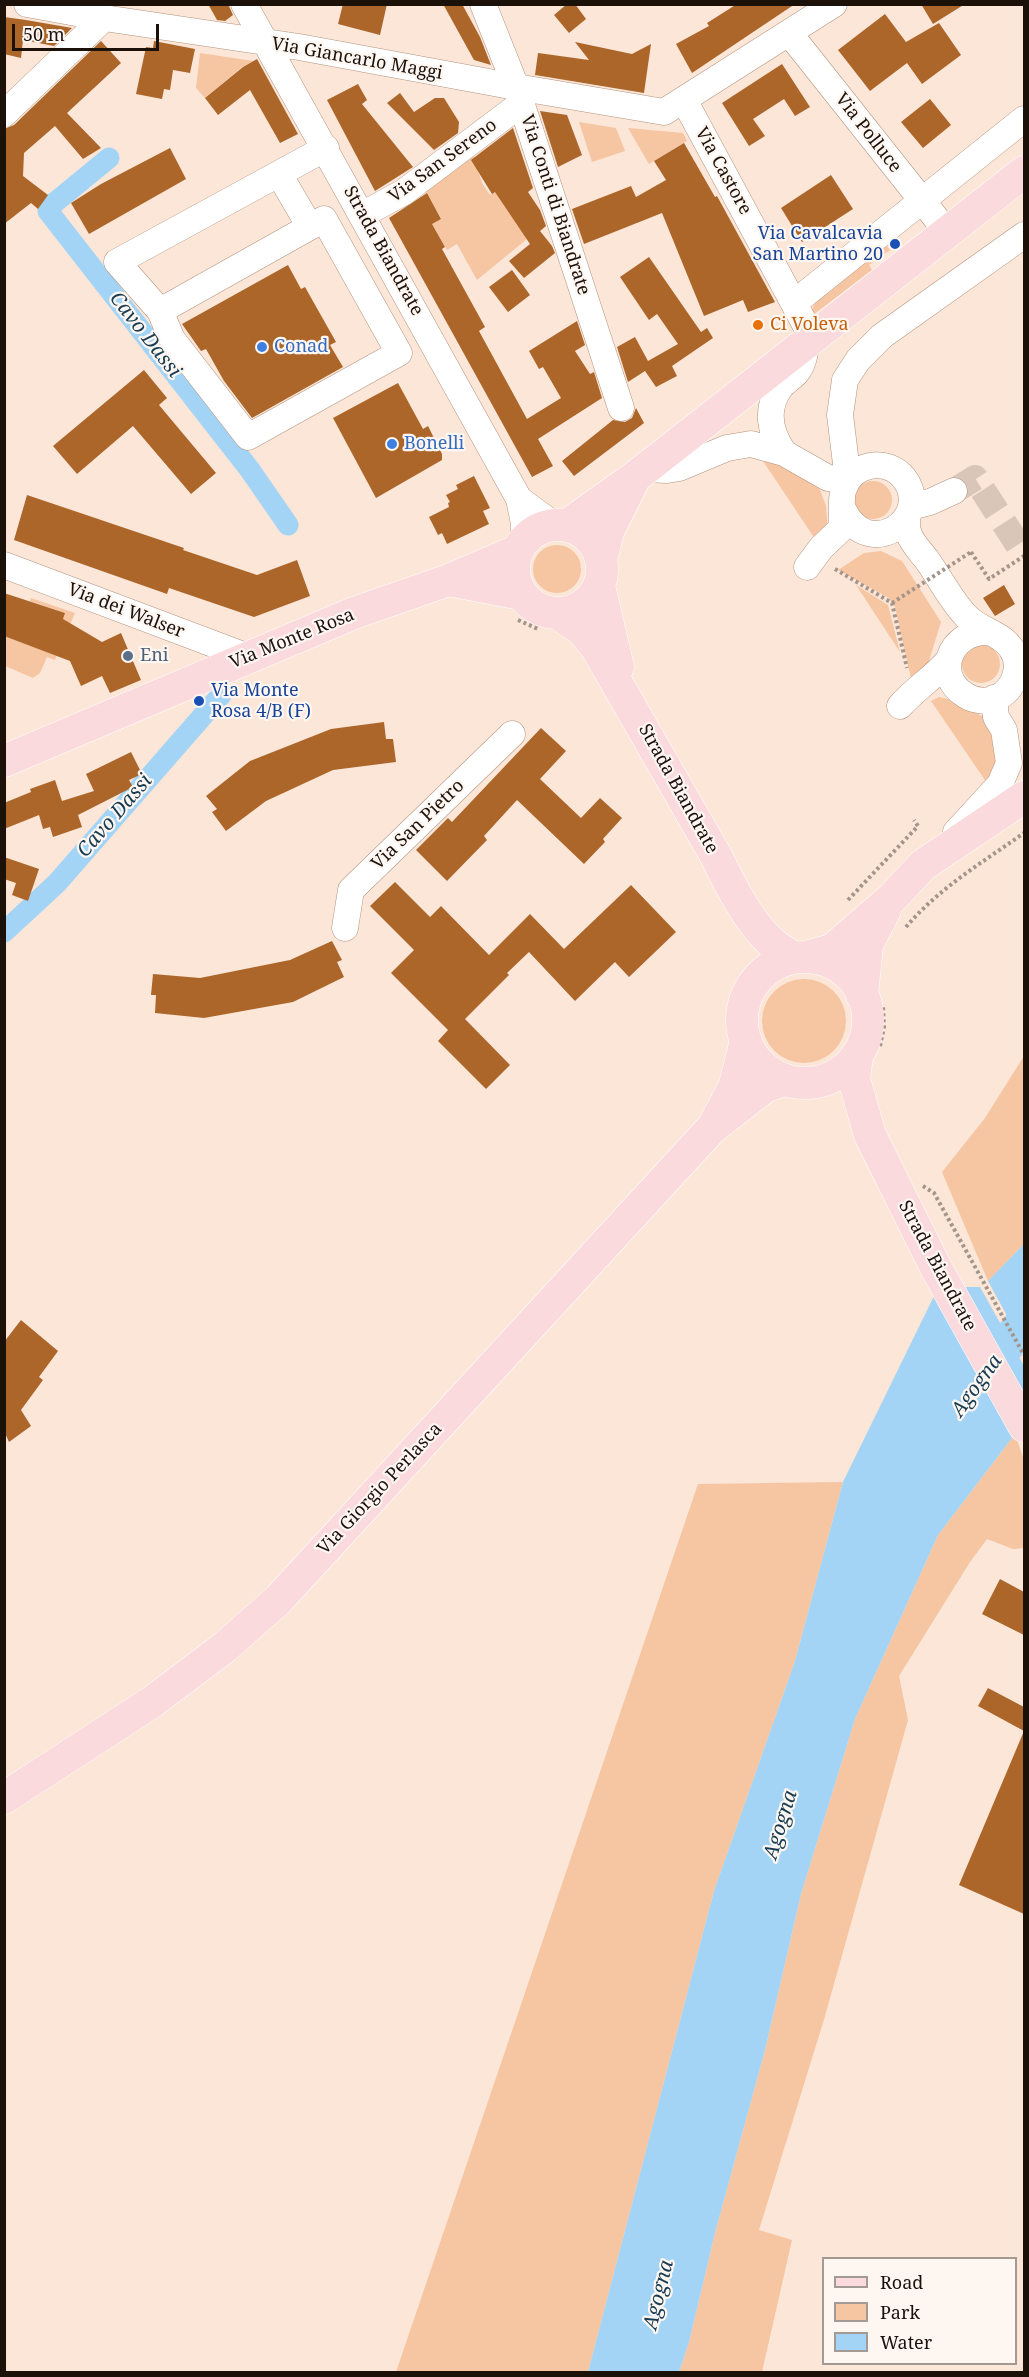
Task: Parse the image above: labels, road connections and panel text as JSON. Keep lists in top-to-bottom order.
{
  "streets": {
    "main road": ["Strada Biandrate", "Via Monte Rosa", "Via Giorgio Perlasca"],
    "street": [
      "Via Giancarlo Maggi",
      "Via Polluce",
      "Via San Sereno",
      "Via Castore",
      "Via Conti di Biandrate",
      "Via dei Walser",
      "Via San Pietro"
    ]
  },
  "crossings": [
    ["Via Giancarlo Maggi", "Via Polluce"],
    ["Via Giancarlo Maggi", "Via San Sereno"],
    ["Via Giancarlo Maggi", "Via Castore"],
    ["Via Giancarlo Maggi", "Via Conti di Biandrate"],
    ["Via Giancarlo Maggi", "Strada Biandrate"],
    ["Via San Sereno", "Via Conti di Biandrate"],
    ["Via San Sereno", "Strada Biandrate"],
    ["Strada Biandrate", "Via Monte Rosa"],
    ["Strada Biandrate", "Via Giorgio Perlasca"],
    ["Via dei Walser", "Via Monte Rosa"]
  ],
  "water": ["Cavo Dassi", "Agogna"],
  "places": [
    "Via Cavalcavia San Martino 20",
    "Ci Voleva",
    "Conad",
    "Bonelli",
    "Eni",
    "Via Monte Rosa 4/B (F)"
  ],
  "legend": ["Road", "Park", "Water"],
  "scale_bar": "50 m"
}
